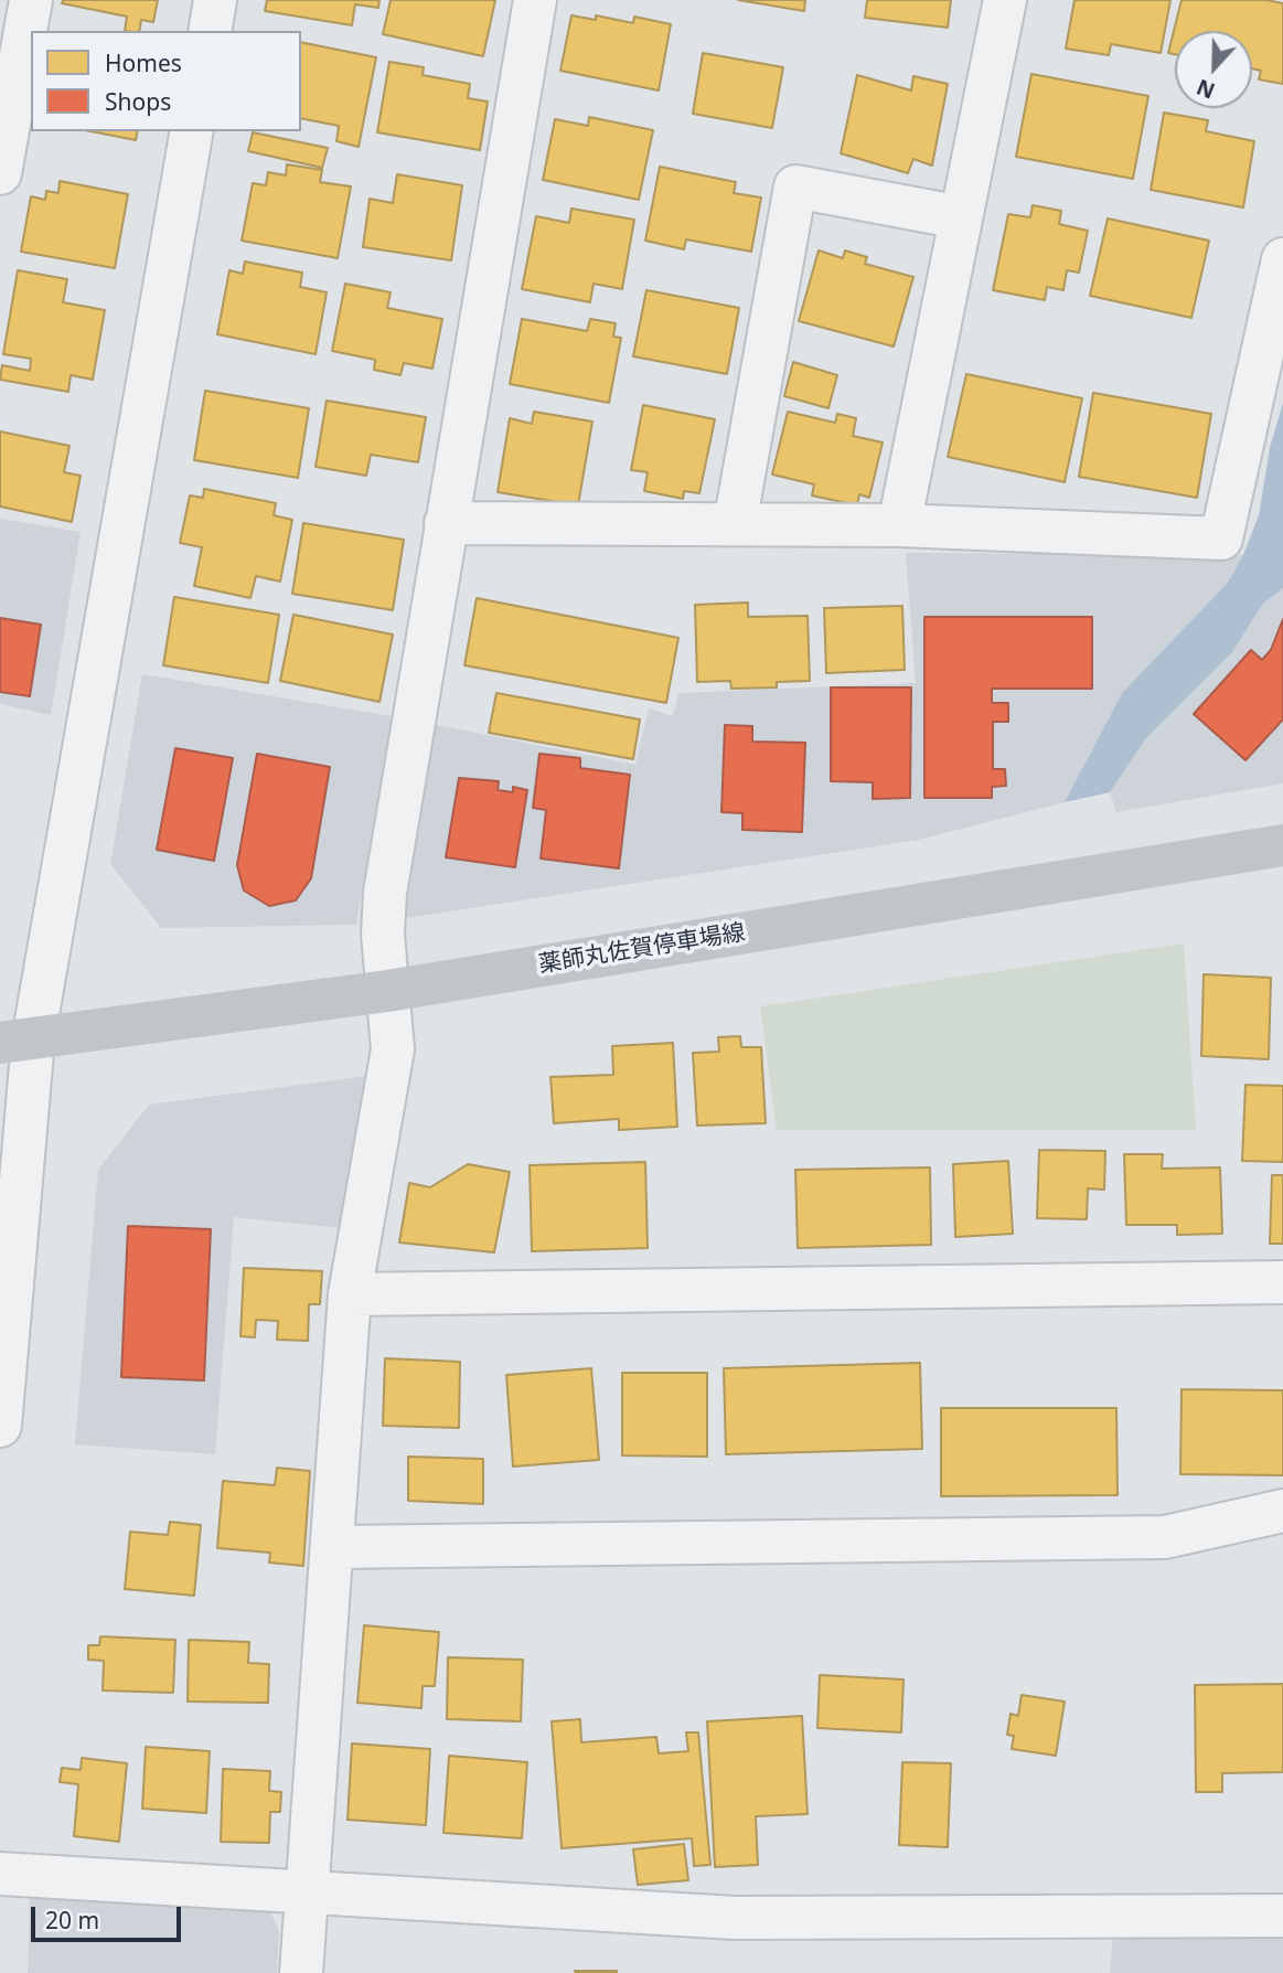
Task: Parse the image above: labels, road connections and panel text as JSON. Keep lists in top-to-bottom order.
{
  "streets": {
    "main road": ["薬師丸佐賀停車場線"]
  },
  "legend": ["Homes", "Shops"],
  "scale_bar": "20 m",
  "north": "bottom"
}
